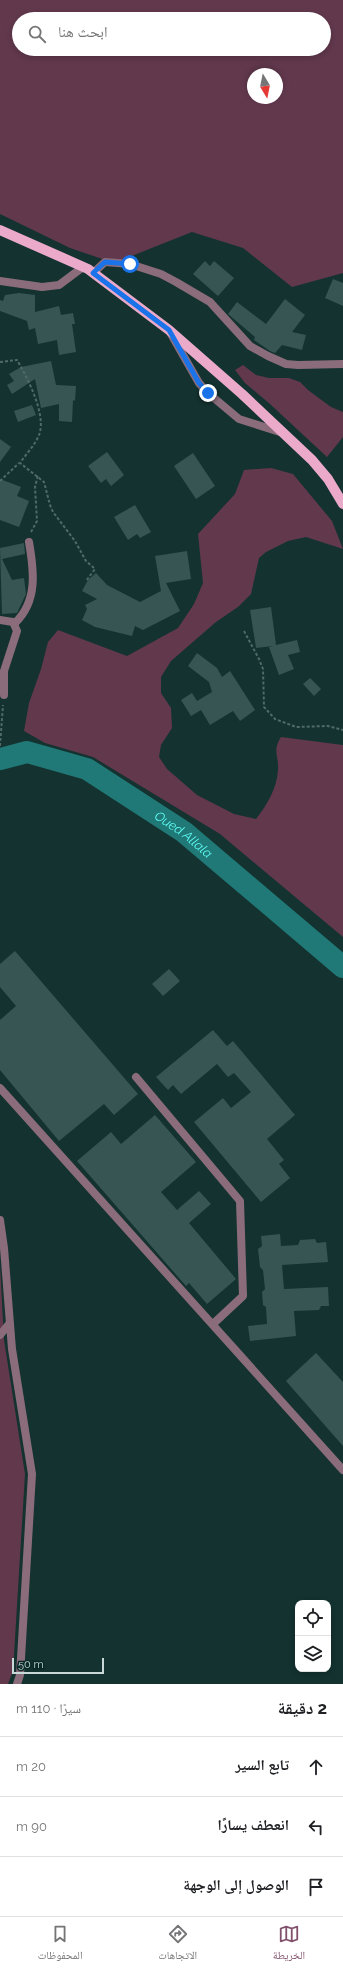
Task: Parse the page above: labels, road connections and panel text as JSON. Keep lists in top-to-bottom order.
{
  "water": ["Oued Allala"],
  "scale_bar": "50 m",
  "north": "bottom",
  "page": {
    "search": "ابحث هنا",
    "scale": "50 m",
    "heading": ["2 دقيقة", "سيرًا · 110 m"],
    "list": [
      ["تابع السير", "20 m"],
      ["انعطف يسارًا", "90 m"],
      "الوصول إلى الوجهة"
    ],
    "nav": ["الخريطة", "الاتجاهات", "المحفوظات"]
  }
}
